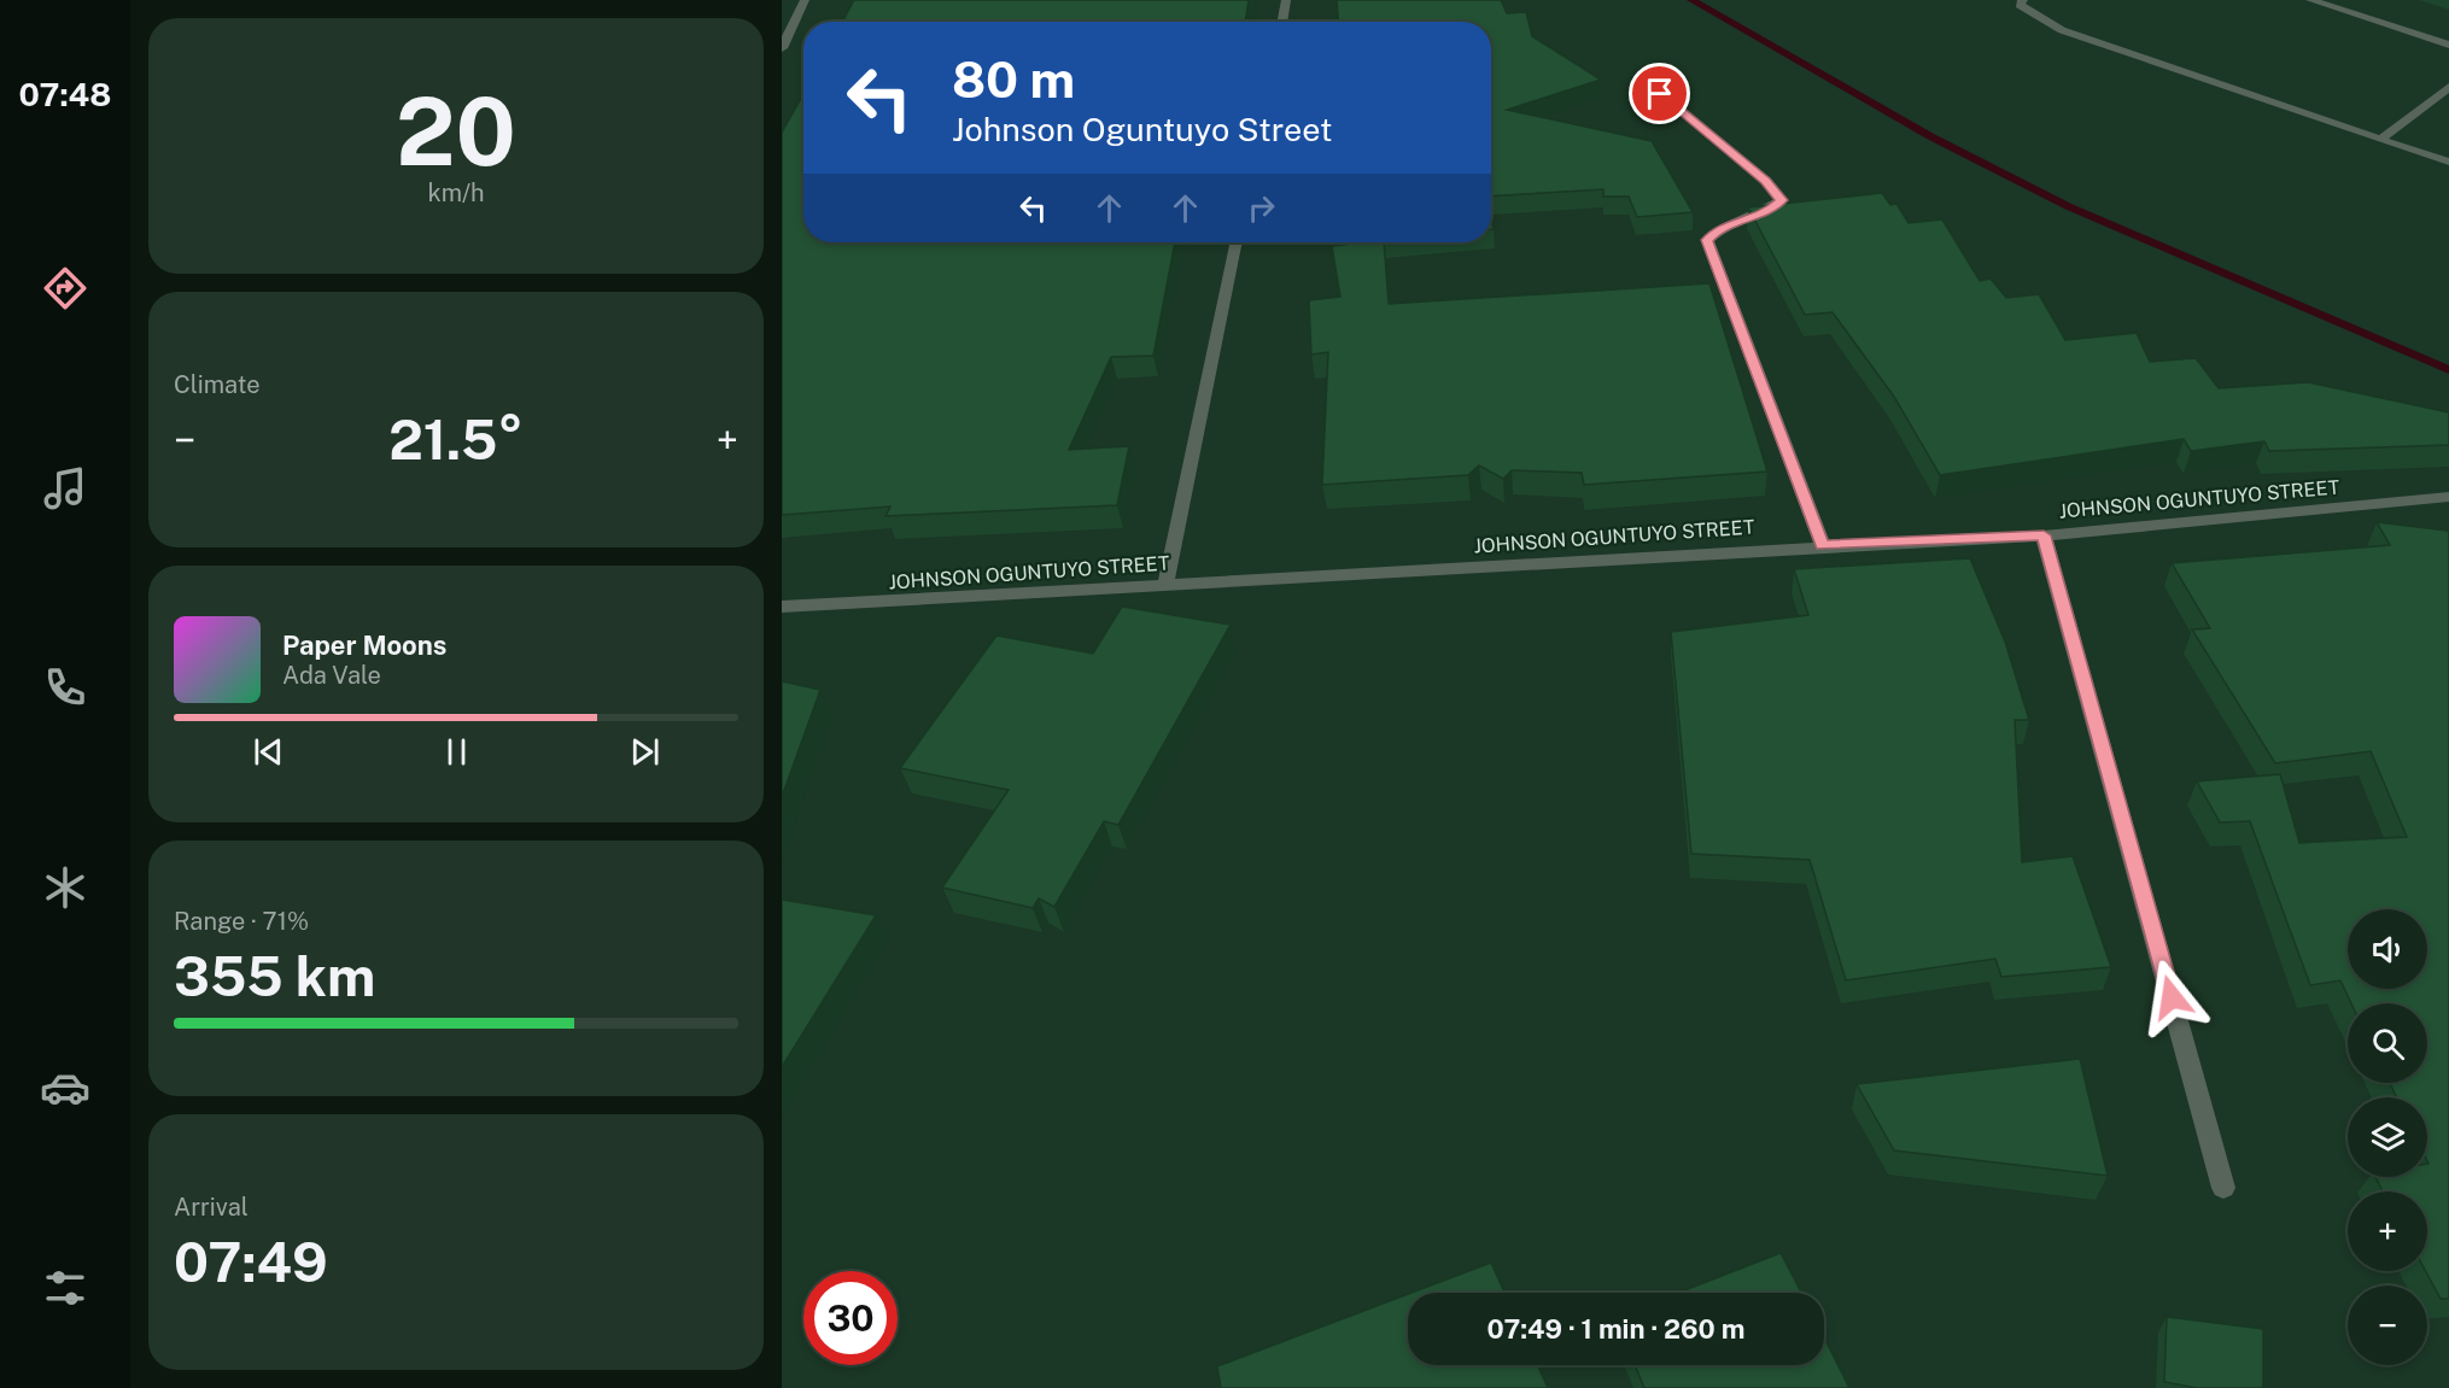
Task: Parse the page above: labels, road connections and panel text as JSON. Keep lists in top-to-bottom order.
{
  "streets": {
    "street": ["JOHNSON OGUNTUYO STREET"]
  },
  "page": {
    "tabs": "07:48",
    "tile": [
      ["20", "km/h"],
      "Climate",
      ["Range · 71%", "355 km"],
      ["Arrival", "07:49"]
    ],
    "turn": ["80 m", "Johnson Oguntuyo Street"],
    "heat": ["−", "21.5°", "+"],
    "song": ["Paper Moons", "Ada Vale"],
    "map_buttons": ["+", "−"],
    "limit": "30",
    "trip": "07:49 · 1 min · 260 m"
  }
}
